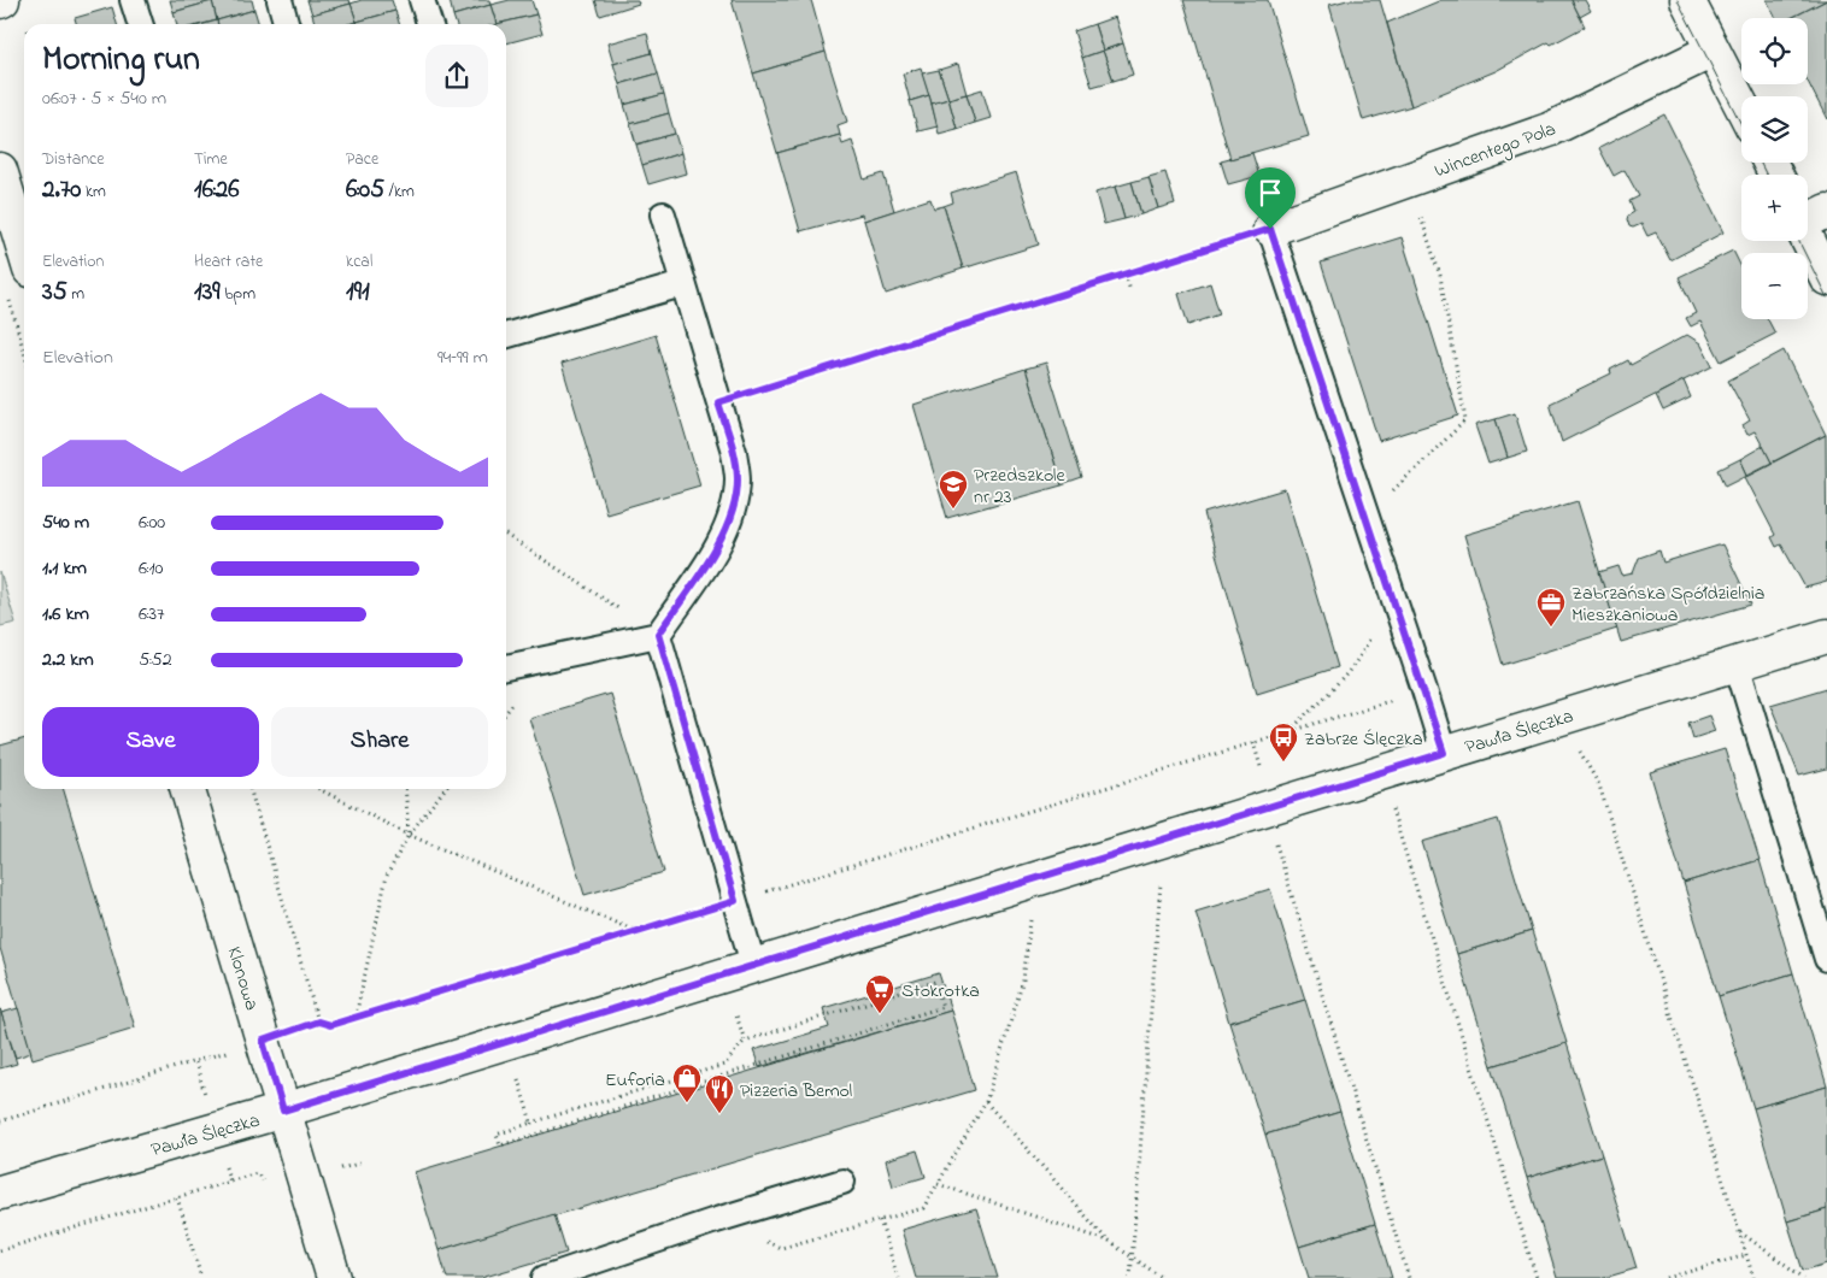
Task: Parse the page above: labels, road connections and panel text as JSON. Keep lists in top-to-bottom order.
{
  "streets": {
    "street": ["Wincentego Pola", "Pawła Ślęczka", "Klonowa"]
  },
  "crossings": [
    ["Pawła Ślęczka", "Klonowa"]
  ],
  "places": {
    "school or university": ["Przedszkole nr 23"],
    "office": ["Zabrzańska Spółdzielnia Mieszkaniowa"],
    "bus stop": ["Zabrze Ślęczka"],
    "supermarket": ["Stokrotka"],
    "shop": ["Euforia"],
    "restaurant": ["Pizzeria Bemol"]
  },
  "page": {
    "map_buttons": ["+", "−"],
    "heading": ["Morning run", "06:07 · 5 × 540 m"],
    "stats": [
      ["Distance", "2.70 km"],
      ["Time", "16:26"],
      ["Pace", "6:05 /km"],
      ["Elevation", "35 m"],
      ["Heart rate", "139 bpm"],
      ["kcal", "191"]
    ],
    "chart": ["Elevation", "94–99 m"],
    "list": [
      {
        "name": "540 m",
        "note": "6:00"
      },
      {
        "name": "1.1 km",
        "note": "6:10"
      },
      {
        "name": "1.6 km",
        "note": "6:37"
      },
      {
        "name": "2.2 km",
        "note": "5:52"
      }
    ],
    "buttons": ["Save", "Share"]
  }
}
